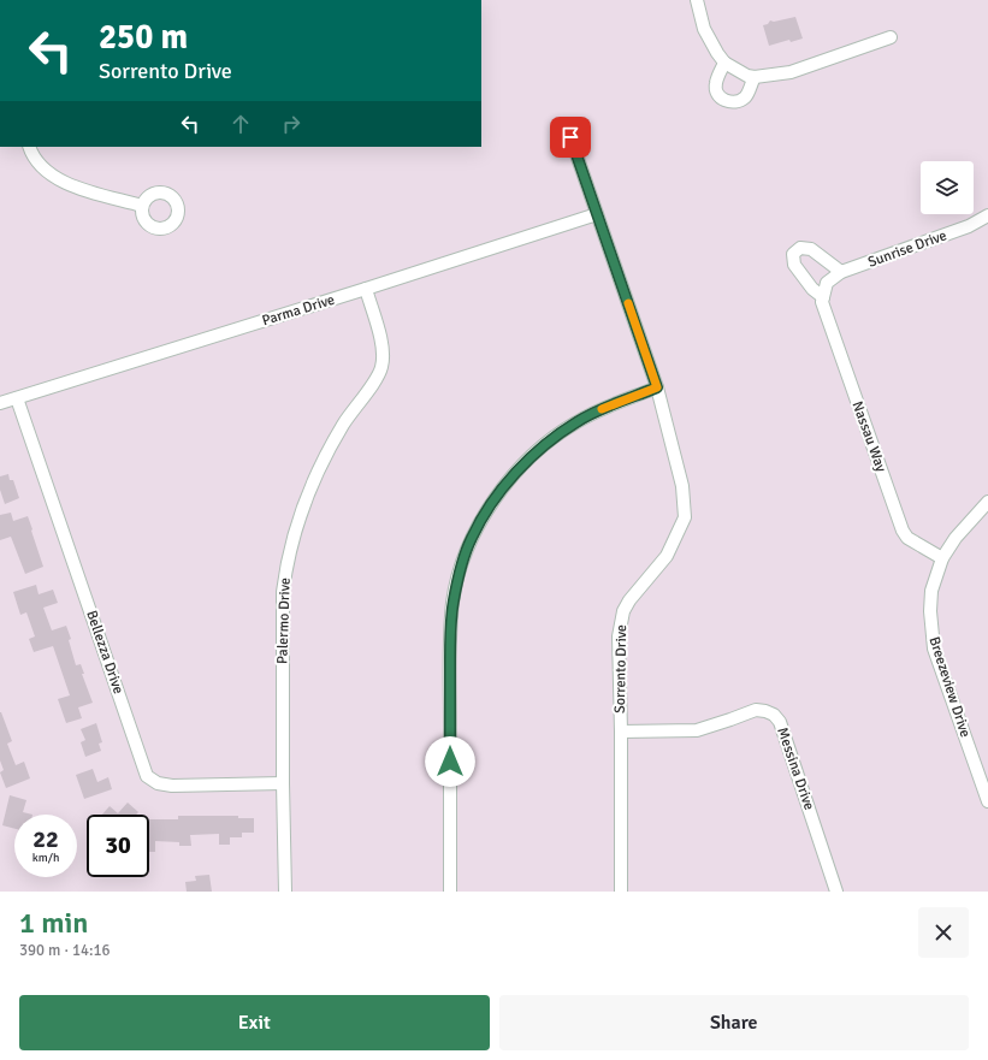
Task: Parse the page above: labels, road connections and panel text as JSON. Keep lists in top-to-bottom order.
{
  "streets": {
    "street": [
      "Sunrise Drive",
      "Parma Drive",
      "Nassau Way",
      "Palermo Drive",
      "Bellezza Drive",
      "Sorrento Drive",
      "Breezeview Drive",
      "Messina Drive"
    ]
  },
  "crossings": [
    ["Sunrise Drive", "Nassau Way"],
    ["Parma Drive", "Palermo Drive"],
    ["Parma Drive", "Bellezza Drive"],
    ["Parma Drive", "Sorrento Drive"],
    ["Nassau Way", "Breezeview Drive"],
    ["Palermo Drive", "Bellezza Drive"],
    ["Sorrento Drive", "Messina Drive"]
  ],
  "page": {
    "turn": ["250 m", "Sorrento Drive"],
    "speed": "22 km/h",
    "limit": "30",
    "heading": ["1 min", "390 m · 14:16"],
    "buttons": ["Exit", "Share"]
  }
}
